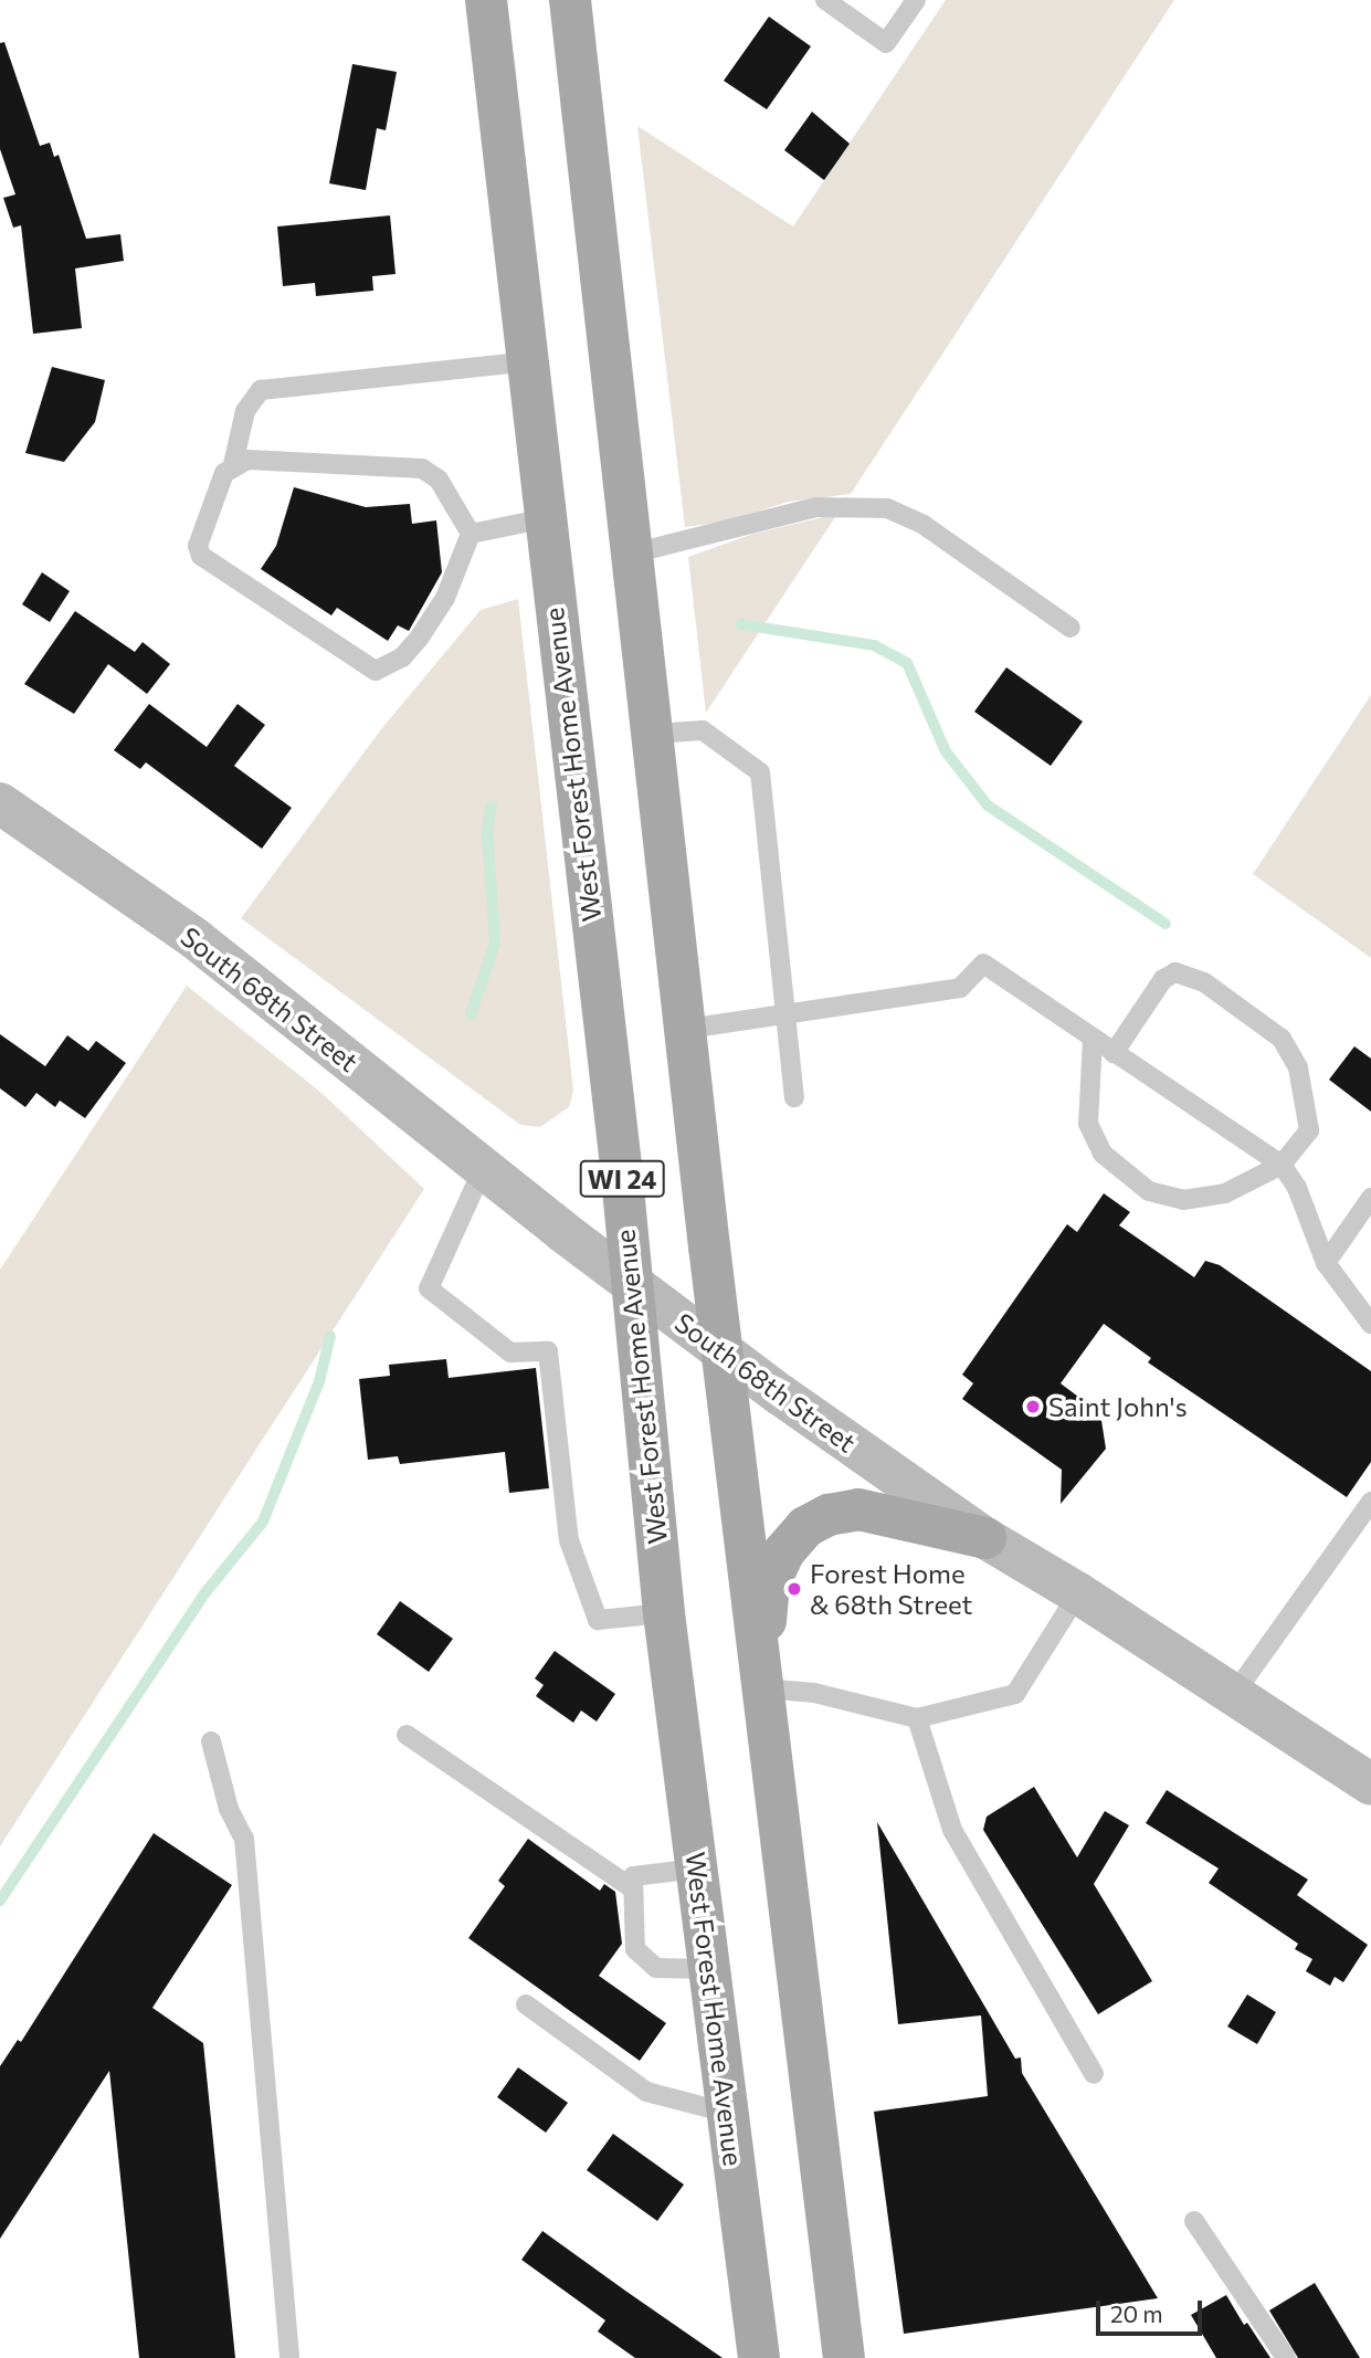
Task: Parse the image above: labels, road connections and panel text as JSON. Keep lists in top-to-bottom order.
{
  "streets": {
    "main road": ["West Forest Home Avenue", "WI 24"],
    "street": ["South 68th Street"]
  },
  "crossings": [
    ["West Forest Home Avenue", "South 68th Street"],
    ["South 68th Street", "WI 24"]
  ],
  "places": ["Saint John's", "Forest Home & 68th Street"],
  "scale_bar": "20 m"
}
